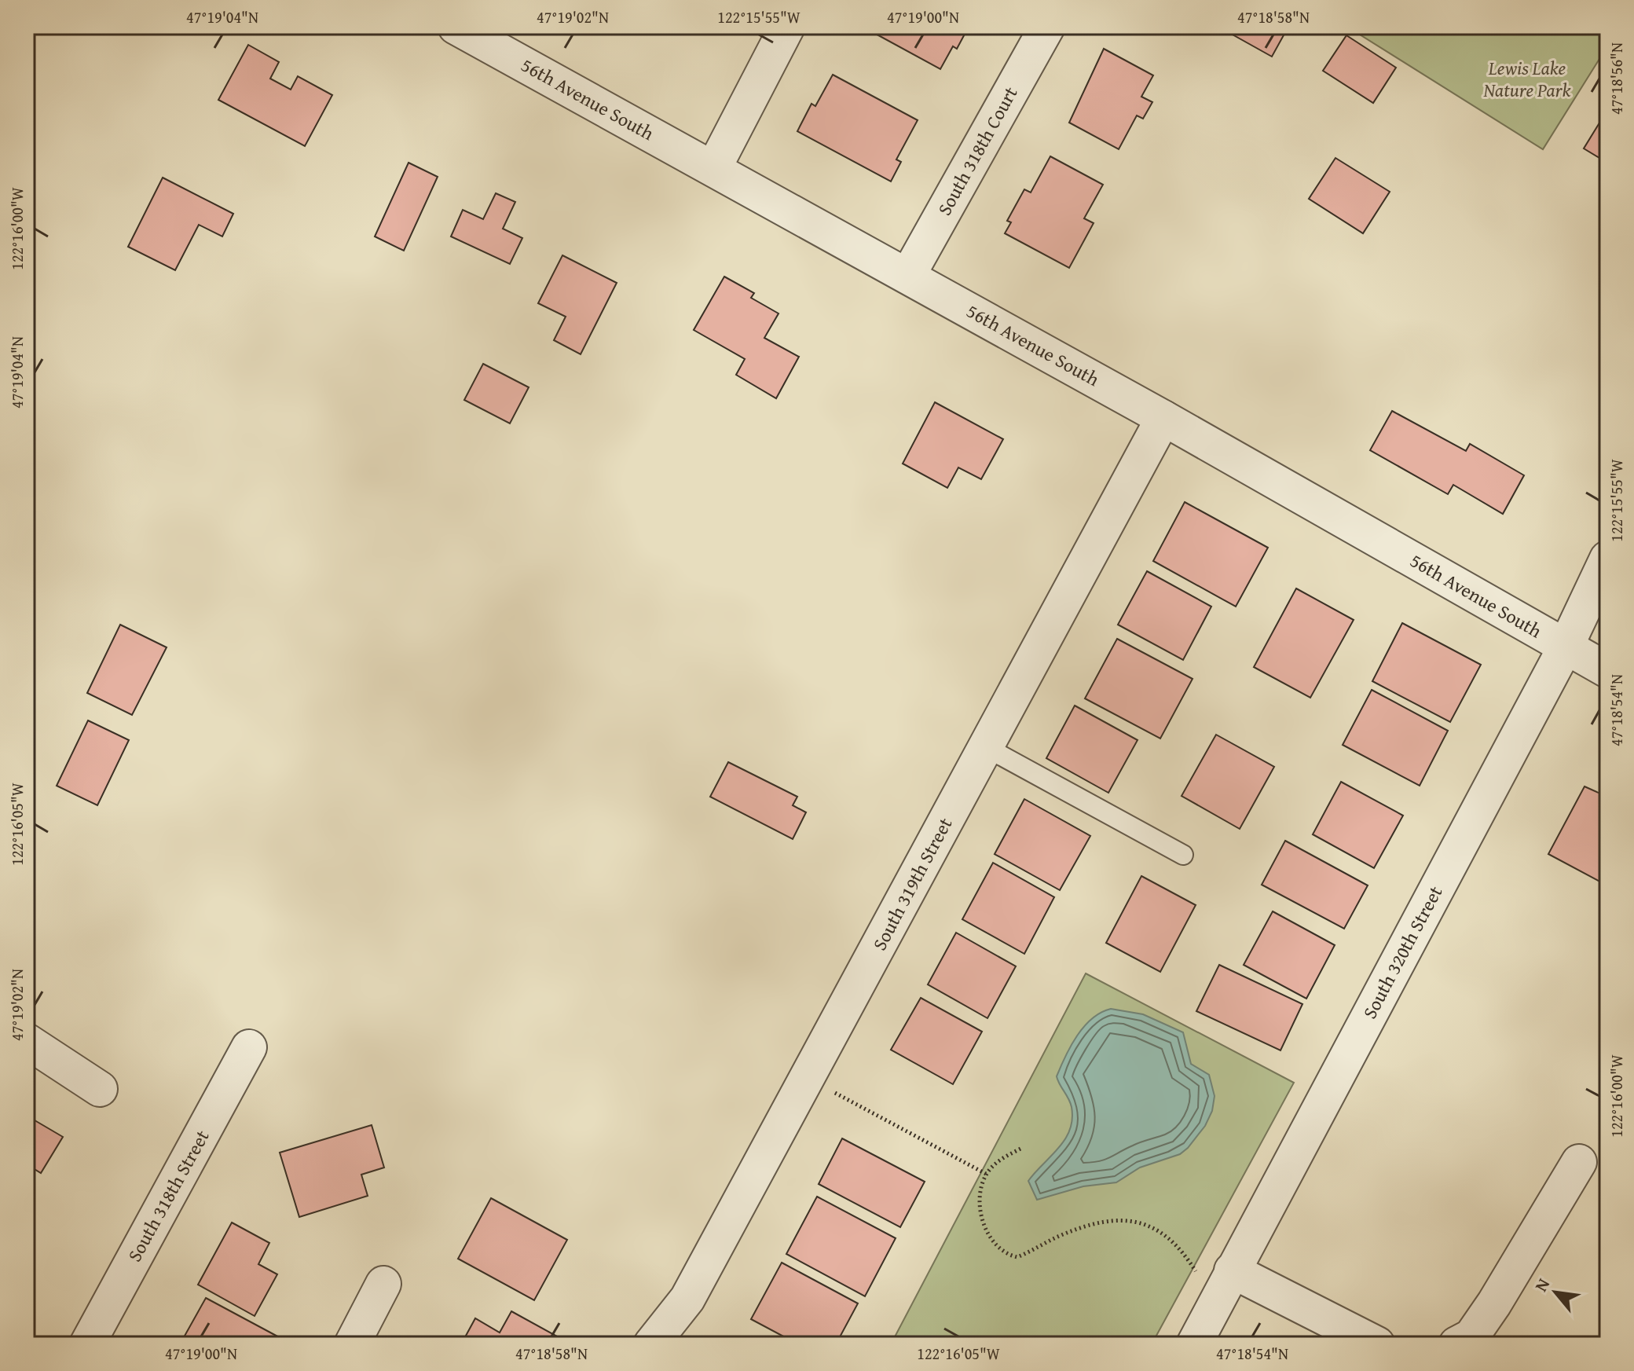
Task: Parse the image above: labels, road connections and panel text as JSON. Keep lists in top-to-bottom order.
{
  "streets": {
    "street": [
      "56th Avenue South",
      "South 318th Court",
      "South 319th Street",
      "South 320th Street",
      "South 318th Street"
    ]
  },
  "crossings": [
    ["56th Avenue South", "South 318th Court"],
    ["56th Avenue South", "South 319th Street"],
    ["56th Avenue South", "South 320th Street"]
  ],
  "parks": ["Lewis Lake Nature Park"],
  "north": "top left",
  "coordinates": [
    "47°19'04\"N",
    "47°19'02\"N",
    "122°15'55\"W",
    "47°19'00\"N",
    "47°18'58\"N",
    "47°18'56\"N",
    "122°16'00\"W",
    "47°18'54\"N",
    "122°16'05\"W"
  ]
}
